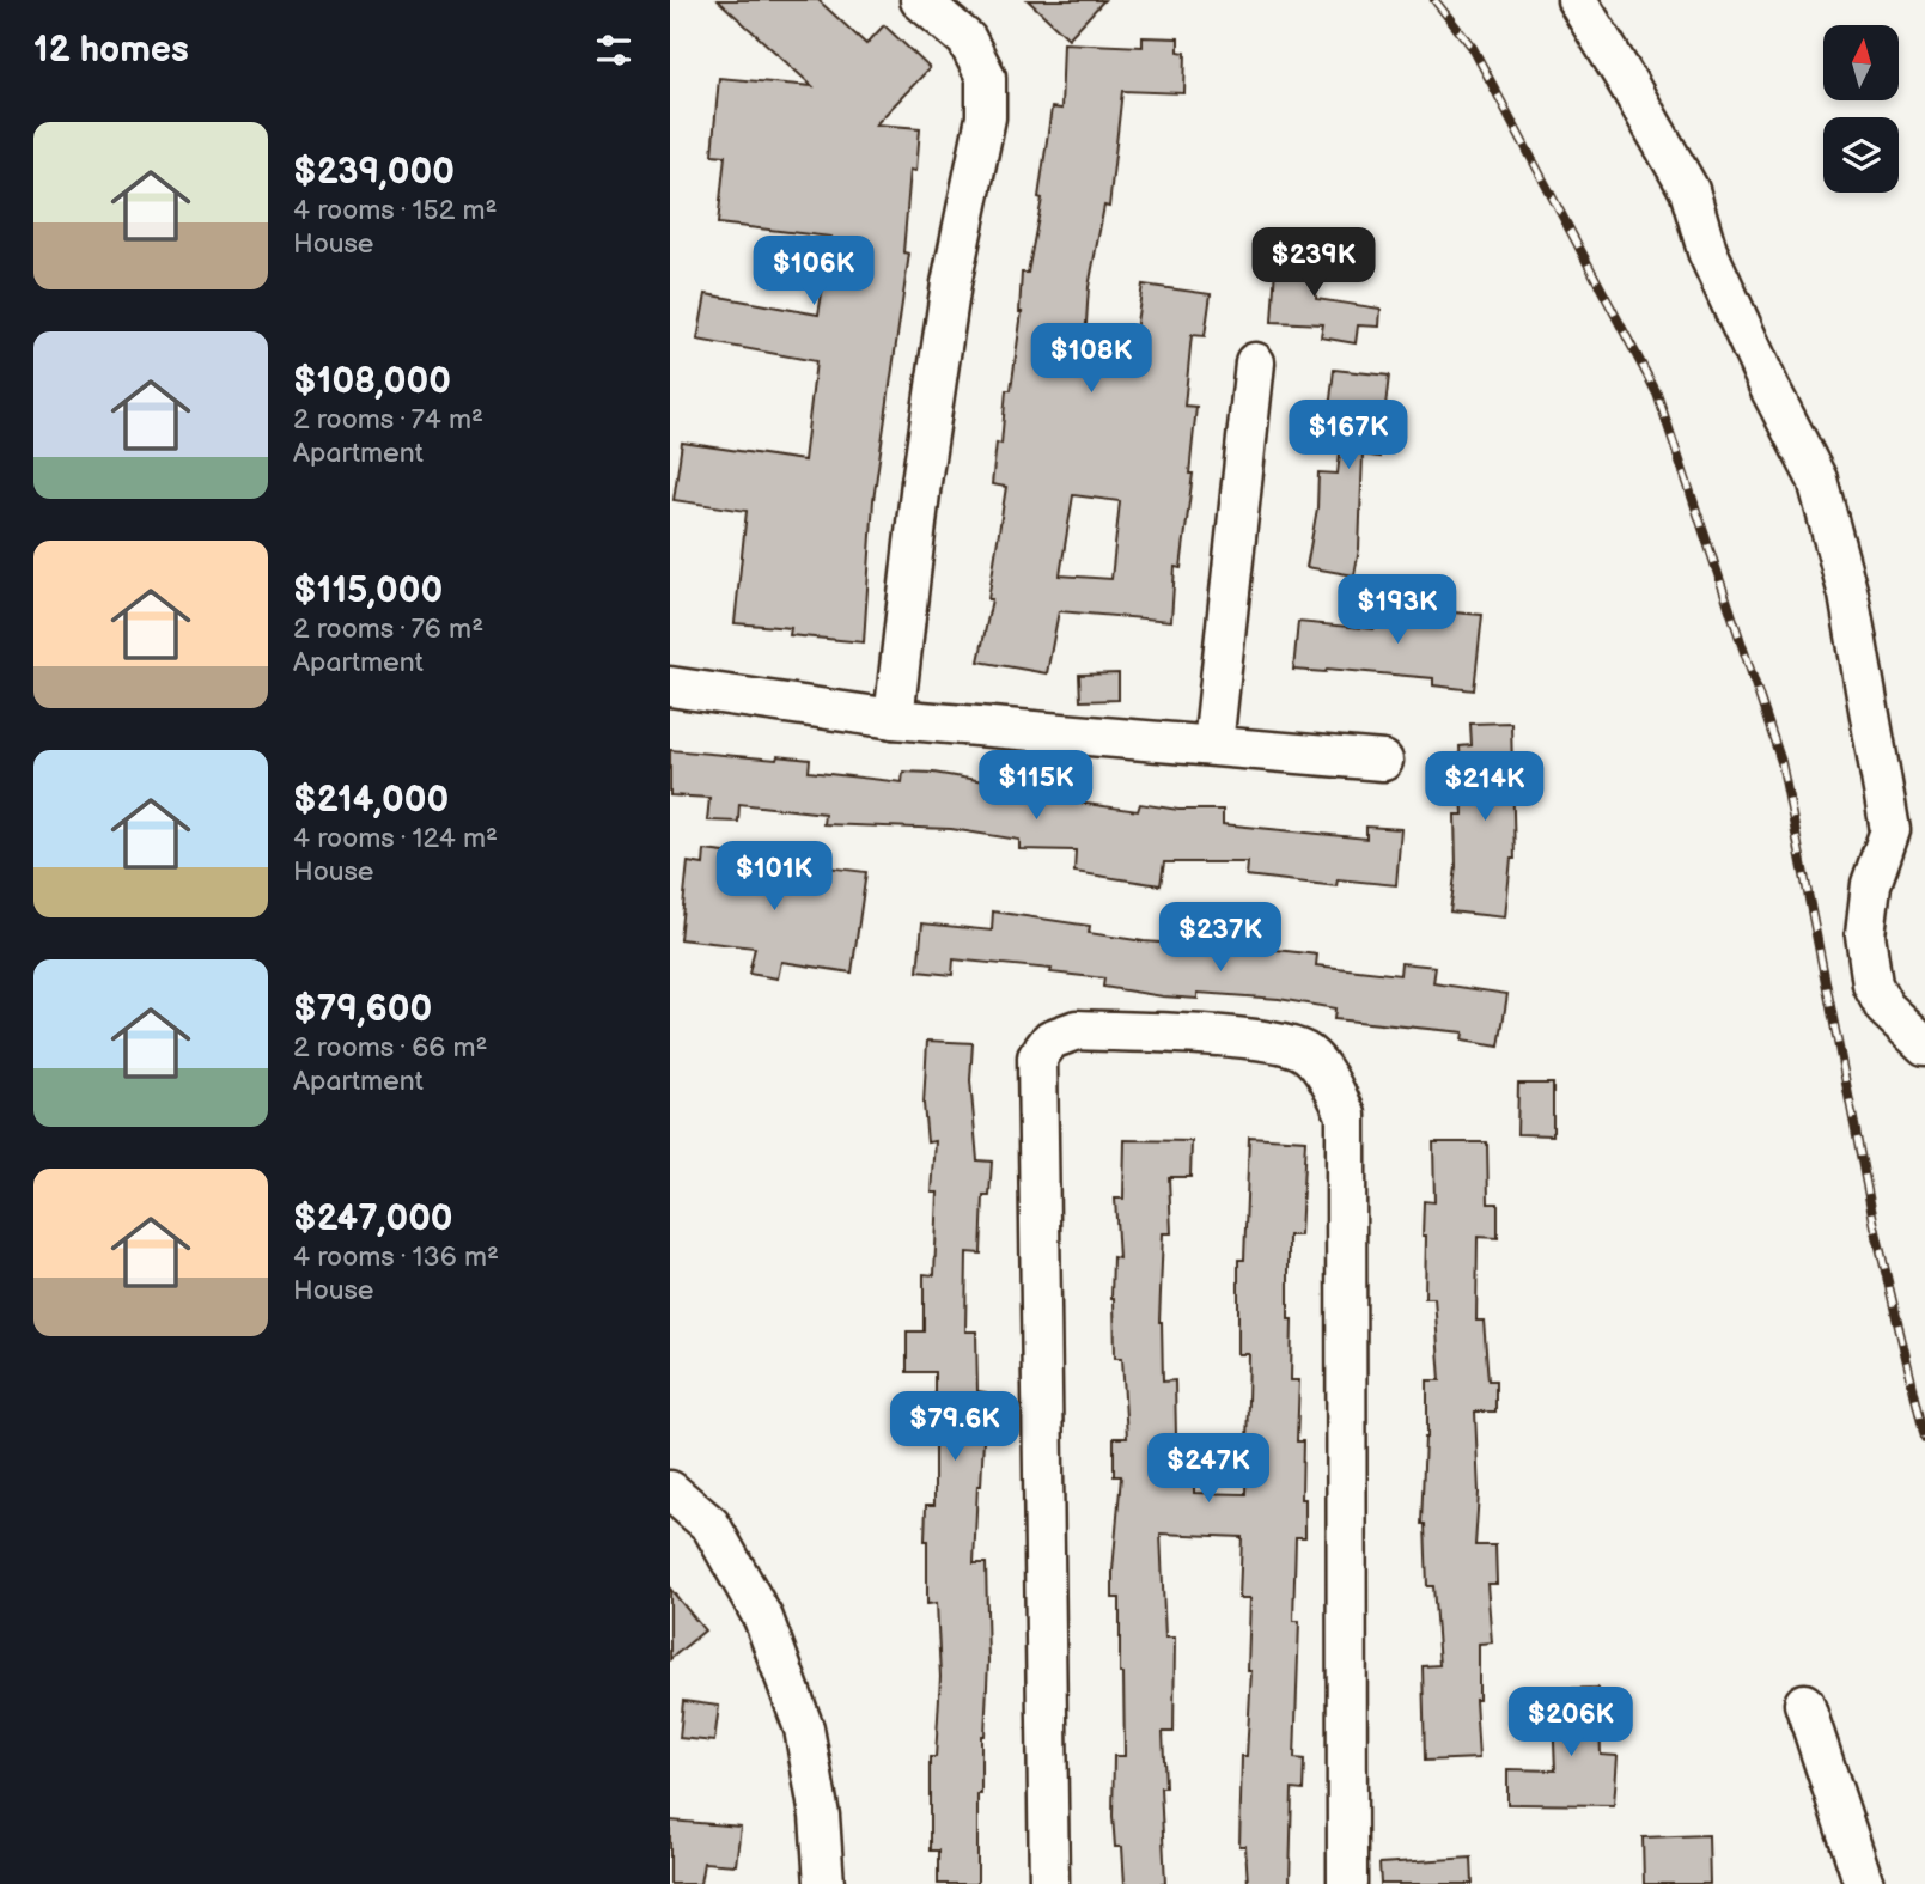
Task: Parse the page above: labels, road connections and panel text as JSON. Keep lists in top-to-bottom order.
{
  "north": "top",
  "page": {
    "heading": "12 homes",
    "list": [
      {
        "name": "$239,000",
        "note": "4 rooms · 152 m² · House"
      },
      {
        "name": "$108,000",
        "note": "2 rooms · 74 m² · Apartment"
      },
      {
        "name": "$115,000",
        "note": "2 rooms · 76 m² · Apartment"
      },
      {
        "name": "$214,000",
        "note": "4 rooms · 124 m² · House"
      },
      {
        "name": "$79,600",
        "note": "2 rooms · 66 m² · Apartment"
      },
      {
        "name": "$247,000",
        "note": "4 rooms · 136 m² · House"
      }
    ],
    "price": [
      "$239K",
      "$106K",
      "$108K",
      "$167K",
      "$193K",
      "$115K",
      "$214K",
      "$101K",
      "$237K",
      "$79.6K",
      "$247K",
      "$206K"
    ]
  }
}
